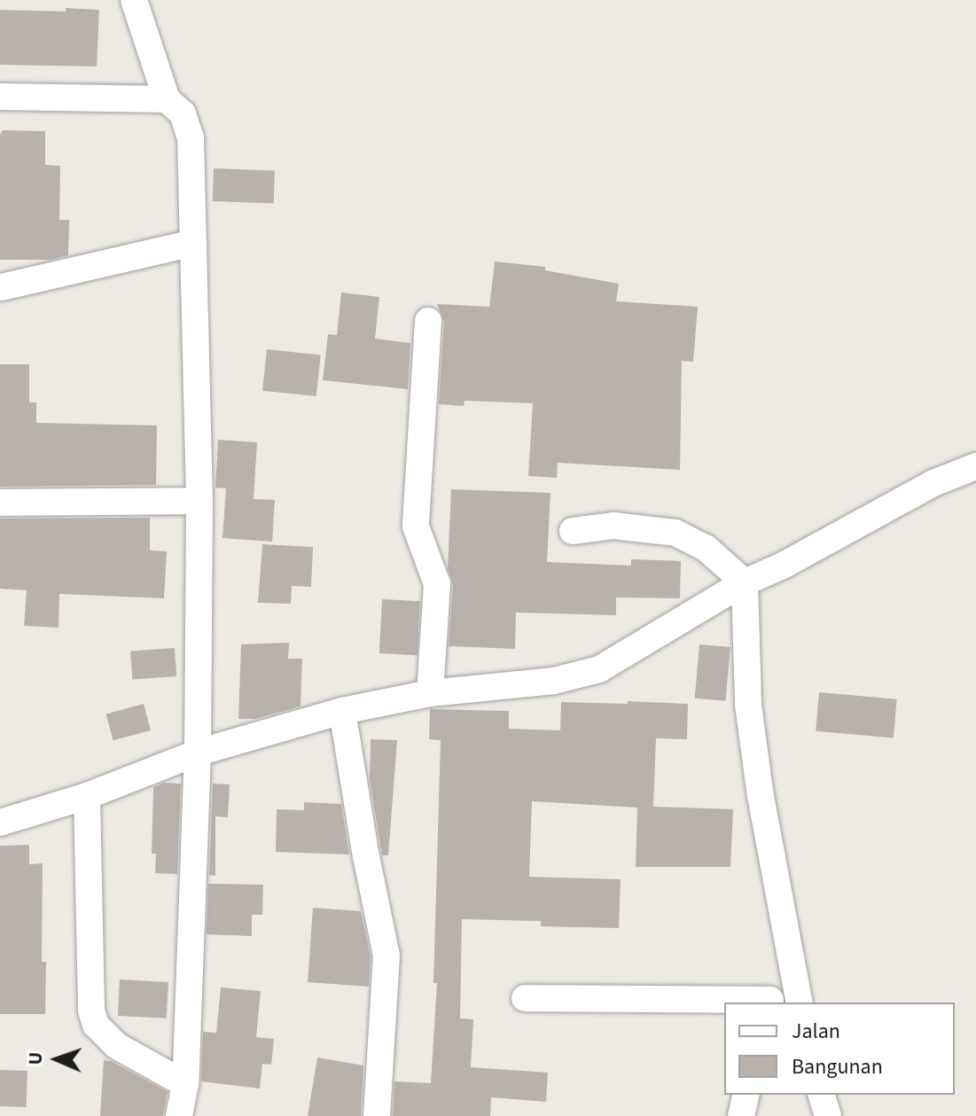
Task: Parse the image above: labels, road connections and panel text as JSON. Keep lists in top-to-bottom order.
{
  "legend": ["Jalan", "Bangunan"],
  "north": "left"
}
